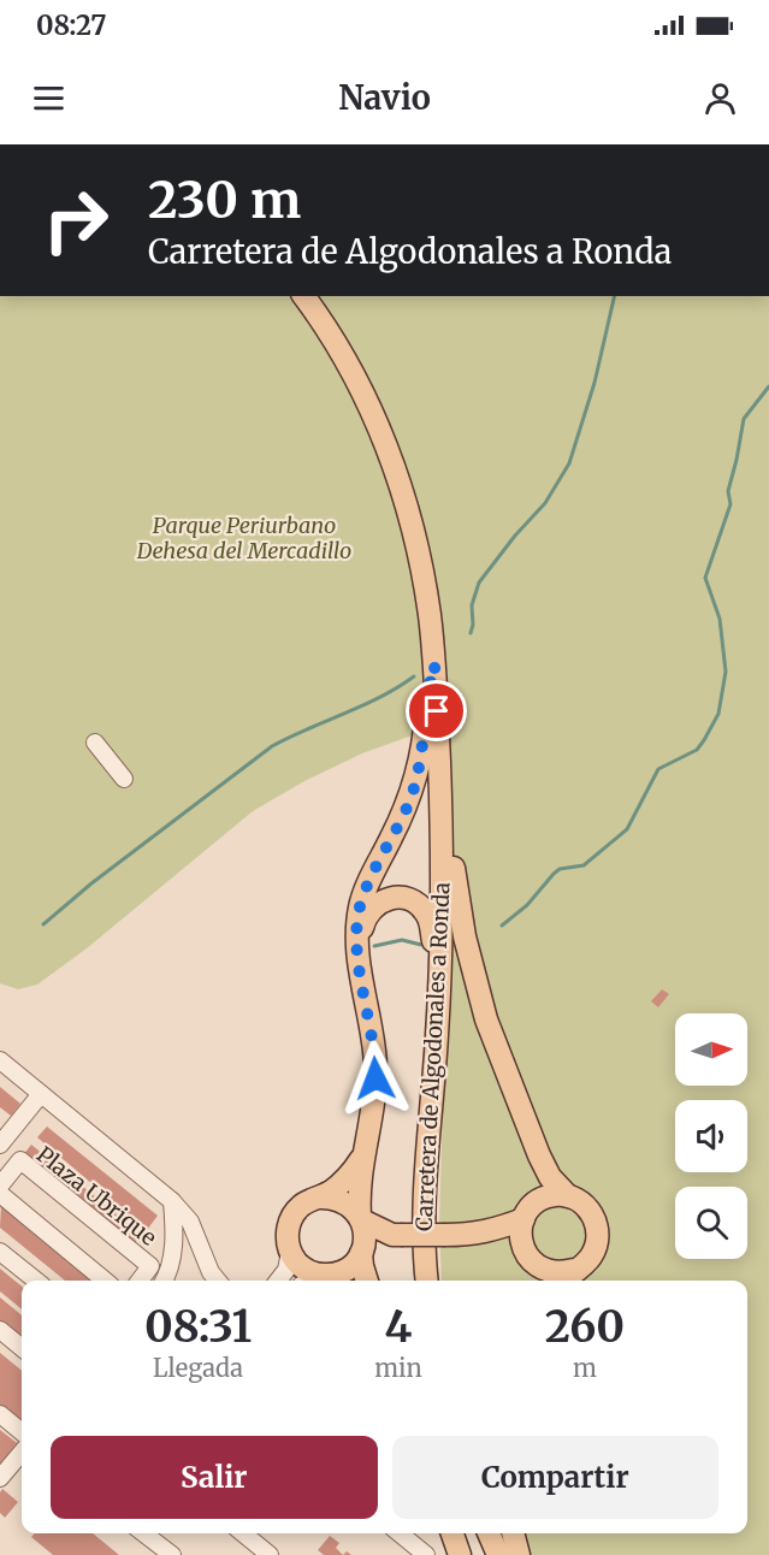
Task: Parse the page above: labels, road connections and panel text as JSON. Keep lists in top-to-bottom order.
{
  "streets": {
    "main road": ["Carretera de Algodonales a Ronda"],
    "street": ["Plaza Ubrique"]
  },
  "parks": ["Parque Periurbano Dehesa del Mercadillo"],
  "north": "right",
  "page": {
    "status": "08:27",
    "header": "Navio",
    "turn": ["230 m", "Carretera de Algodonales a Ronda"],
    "eta": [
      "08:31",
      "Llegada",
      "4",
      "min",
      "260",
      "m"
    ],
    "buttons": ["Salir", "Compartir"]
  }
}
